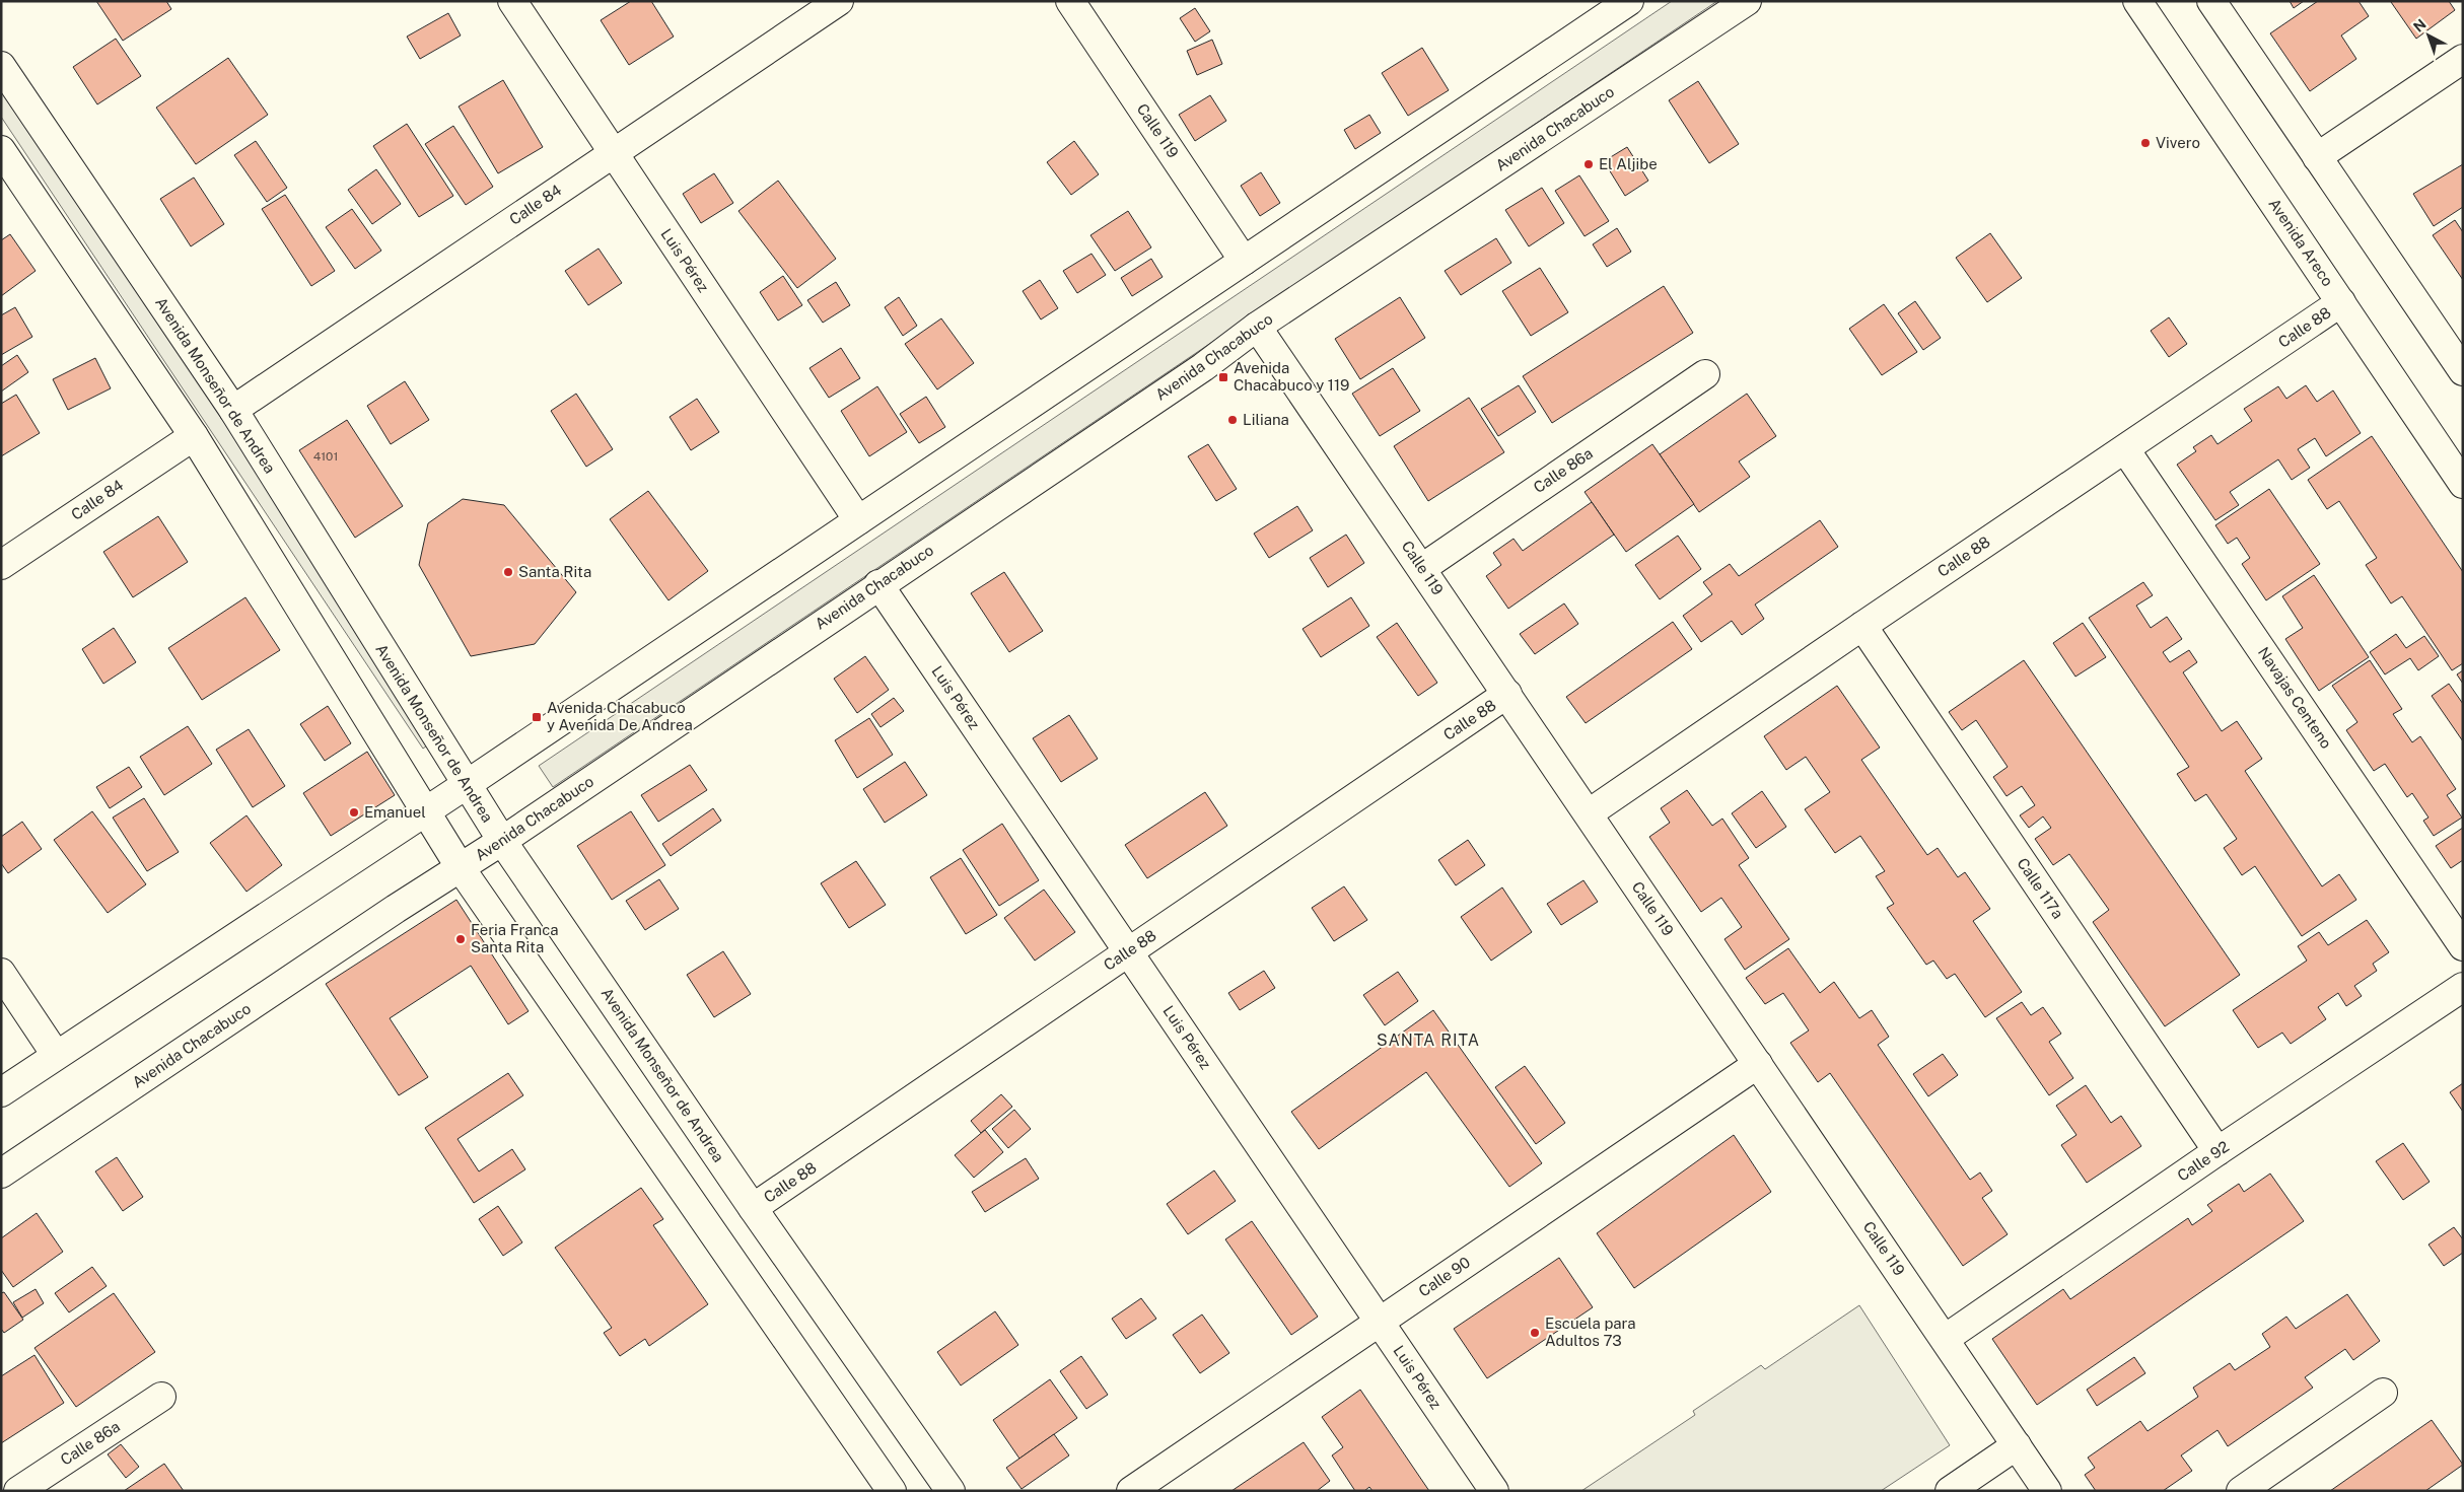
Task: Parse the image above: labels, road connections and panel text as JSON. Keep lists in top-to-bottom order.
{
  "streets": {
    "street": [
      "Avenida Chacabuco",
      "Calle 119",
      "Calle 84",
      "Avenida Areco",
      "Luis Pérez",
      "Calle 88",
      "Avenida Monseñor de Andrea",
      "Calle 86a",
      "Navajas Centeno",
      "Calle 117a",
      "Calle 92",
      "Calle 90"
    ]
  },
  "crossings": [
    ["Avenida Chacabuco", "Calle 119"],
    ["Avenida Chacabuco", "Luis Pérez"],
    ["Avenida Chacabuco", "Avenida Monseñor de Andrea"],
    ["Calle 119", "Calle 88"],
    ["Calle 119", "Calle 86a"],
    ["Calle 119", "Calle 92"],
    ["Calle 119", "Calle 90"],
    ["Calle 84", "Luis Pérez"],
    ["Calle 84", "Avenida Monseñor de Andrea"],
    ["Avenida Areco", "Calle 88"],
    ["Luis Pérez", "Calle 88"],
    ["Luis Pérez", "Calle 90"],
    ["Calle 88", "Avenida Monseñor de Andrea"],
    ["Calle 88", "Navajas Centeno"],
    ["Calle 88", "Calle 117a"],
    ["Calle 117a", "Calle 92"]
  ],
  "districts": ["SANTA RITA"],
  "places": {
    "other": [
      "Vivero",
      "El Aljibe",
      "Liliana",
      "Santa Rita",
      "Emanuel",
      "Feria Franca Santa Rita",
      "Escuela para Adultos 73"
    ],
    "transit": ["Avenida Chacabuco y 119", "Avenida Chacabuco y Avenida De Andrea"]
  },
  "house_numbers": ["4101"],
  "north": "top left"
}
